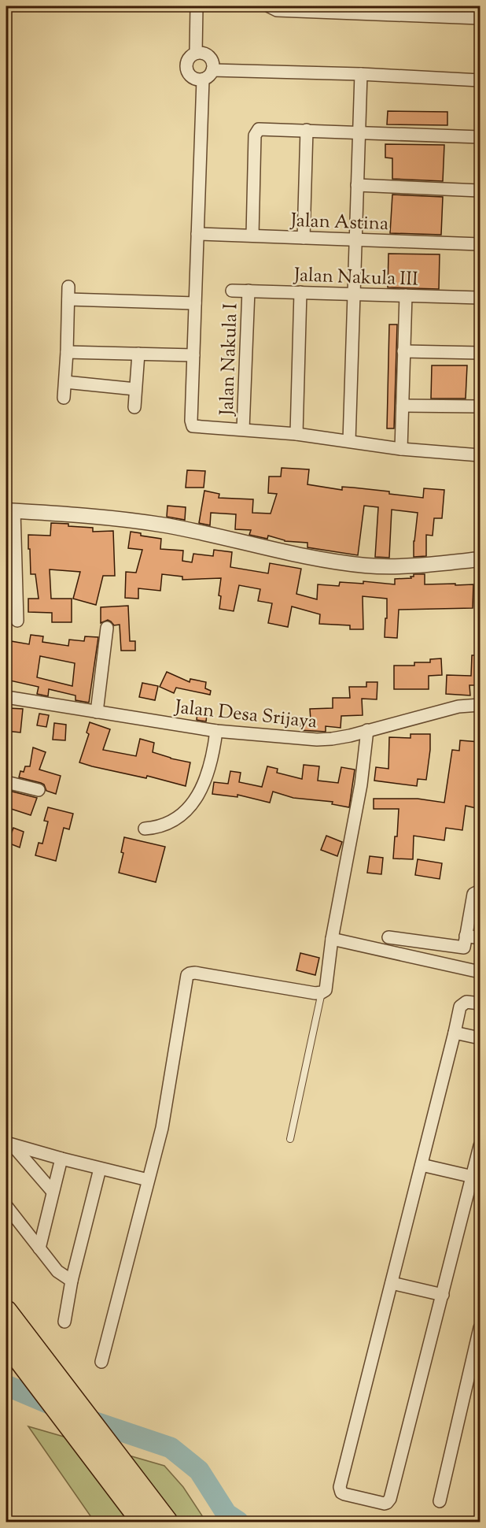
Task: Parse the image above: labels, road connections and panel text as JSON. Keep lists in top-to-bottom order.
{
  "streets": {
    "street": [
      "Jalan Astina",
      "Jalan Nakula III",
      "Jalan Nakula I",
      "Jalan Desa Srijaya"
    ]
  },
  "crossings": [
    ["Jalan Nakula III", "Jalan Nakula I"]
  ]
}
